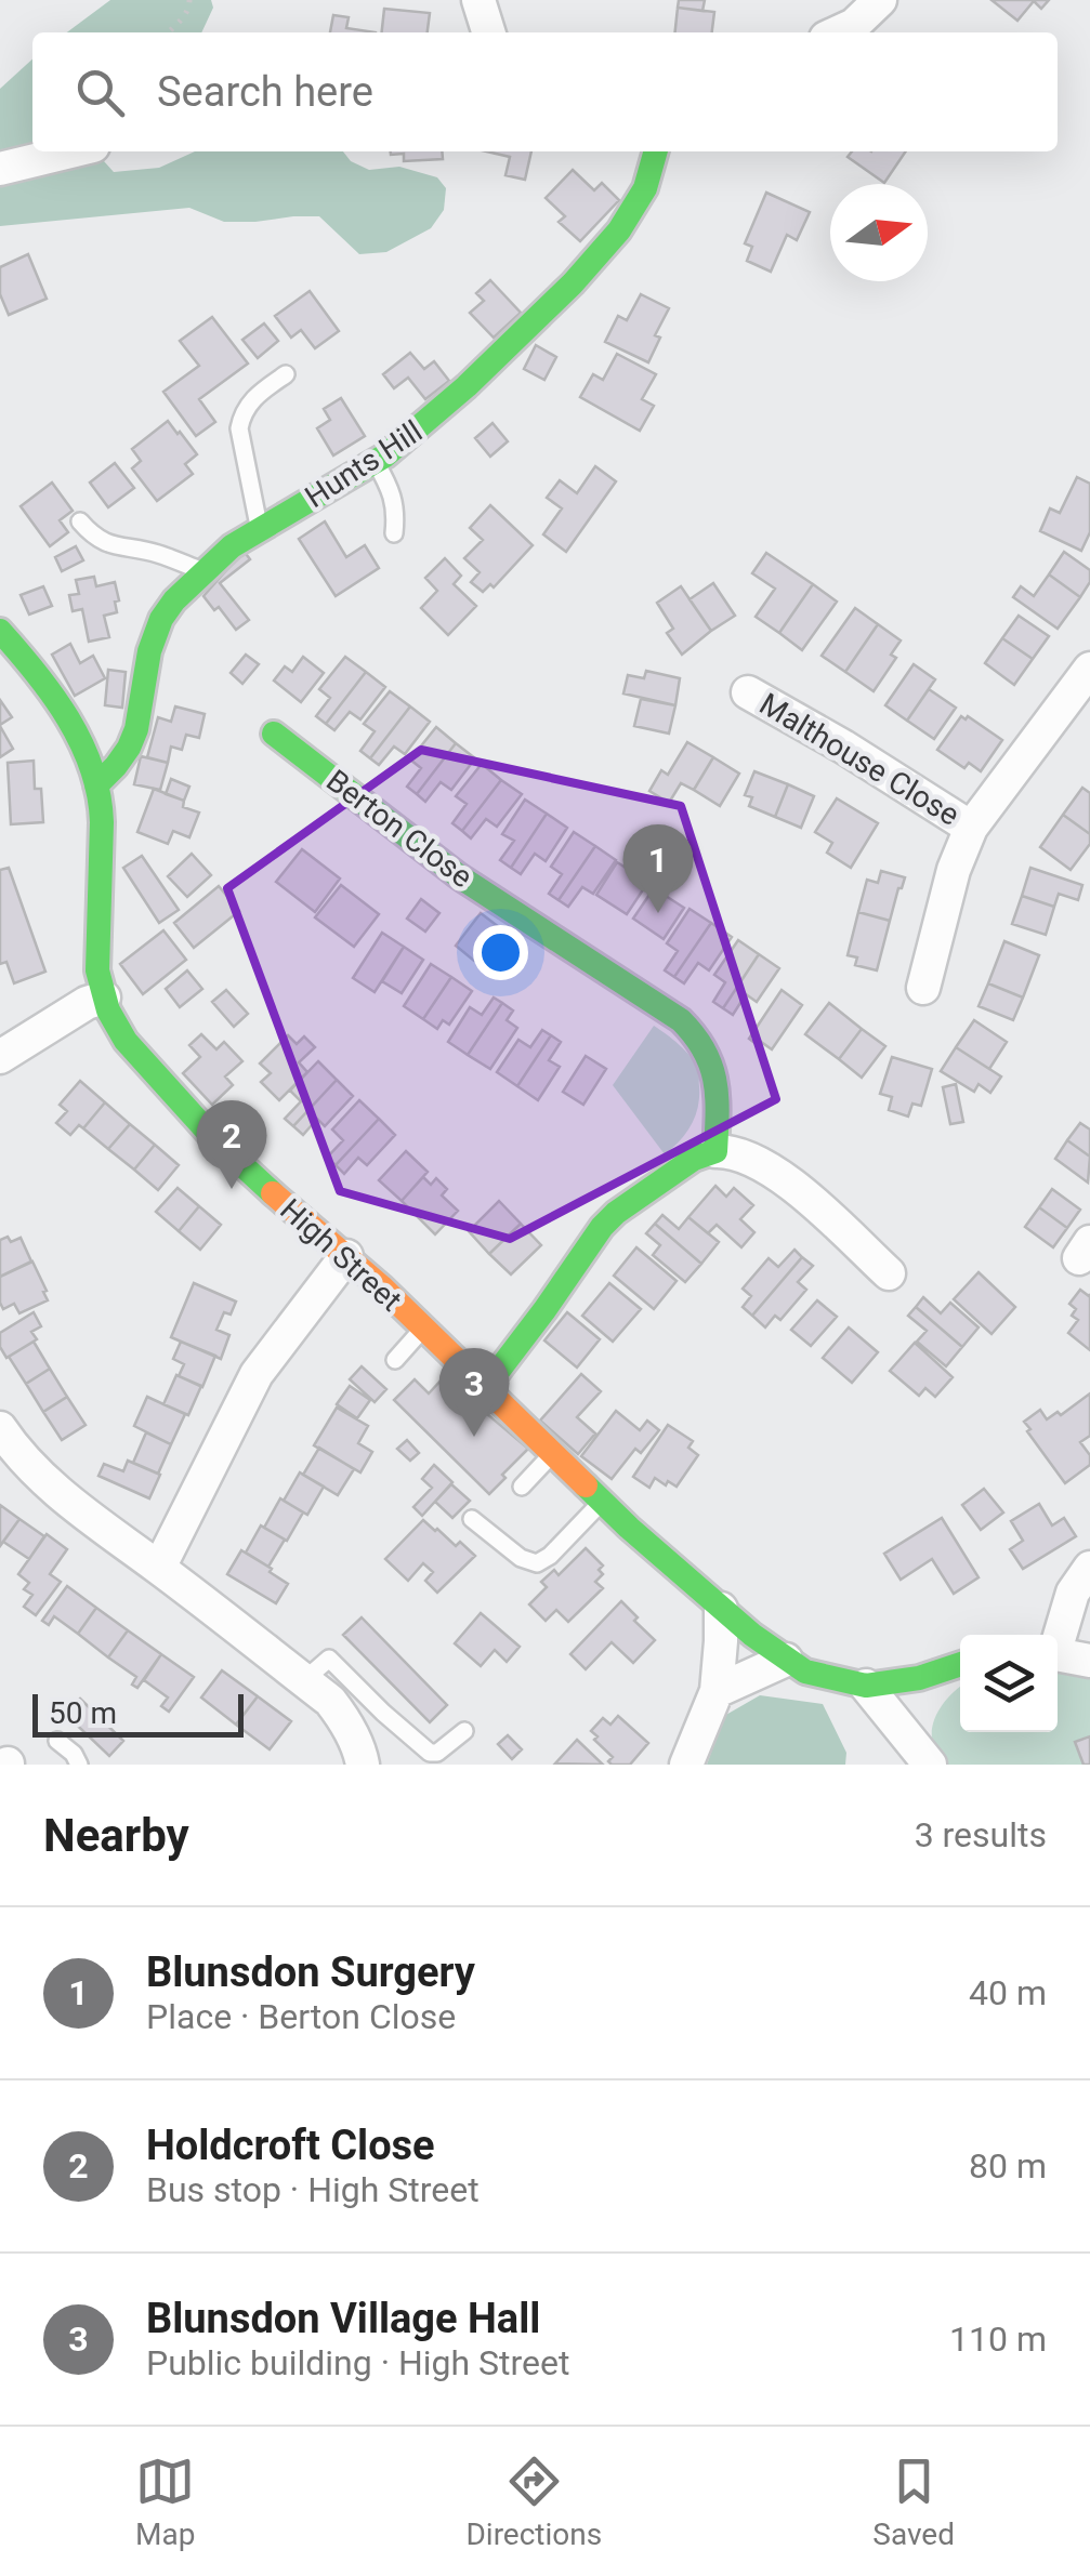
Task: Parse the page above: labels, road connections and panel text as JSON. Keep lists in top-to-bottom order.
{
  "streets": {
    "street": [
      "Hunts Hill",
      "Malthouse Close",
      "Berton Close",
      "High Street"
    ]
  },
  "crossings": [
    ["Hunts Hill", "High Street"]
  ],
  "scale_bar": "50 m",
  "north": "right",
  "page": {
    "search": "Search here",
    "pins": ["1", "2", "3"],
    "scale": "50 m",
    "heading": ["Nearby", "3 results"],
    "list": [
      {
        "mark": "1",
        "name": "Blunsdon Surgery",
        "note": "Place · Berton Close",
        "value": "40 m"
      },
      {
        "mark": "2",
        "name": "Holdcroft Close",
        "note": "Bus stop · High Street",
        "value": "80 m"
      },
      {
        "mark": "3",
        "name": "Blunsdon Village Hall",
        "note": "Public building · High Street",
        "value": "110 m"
      }
    ],
    "nav": ["Map", "Directions", "Saved"]
  }
}
